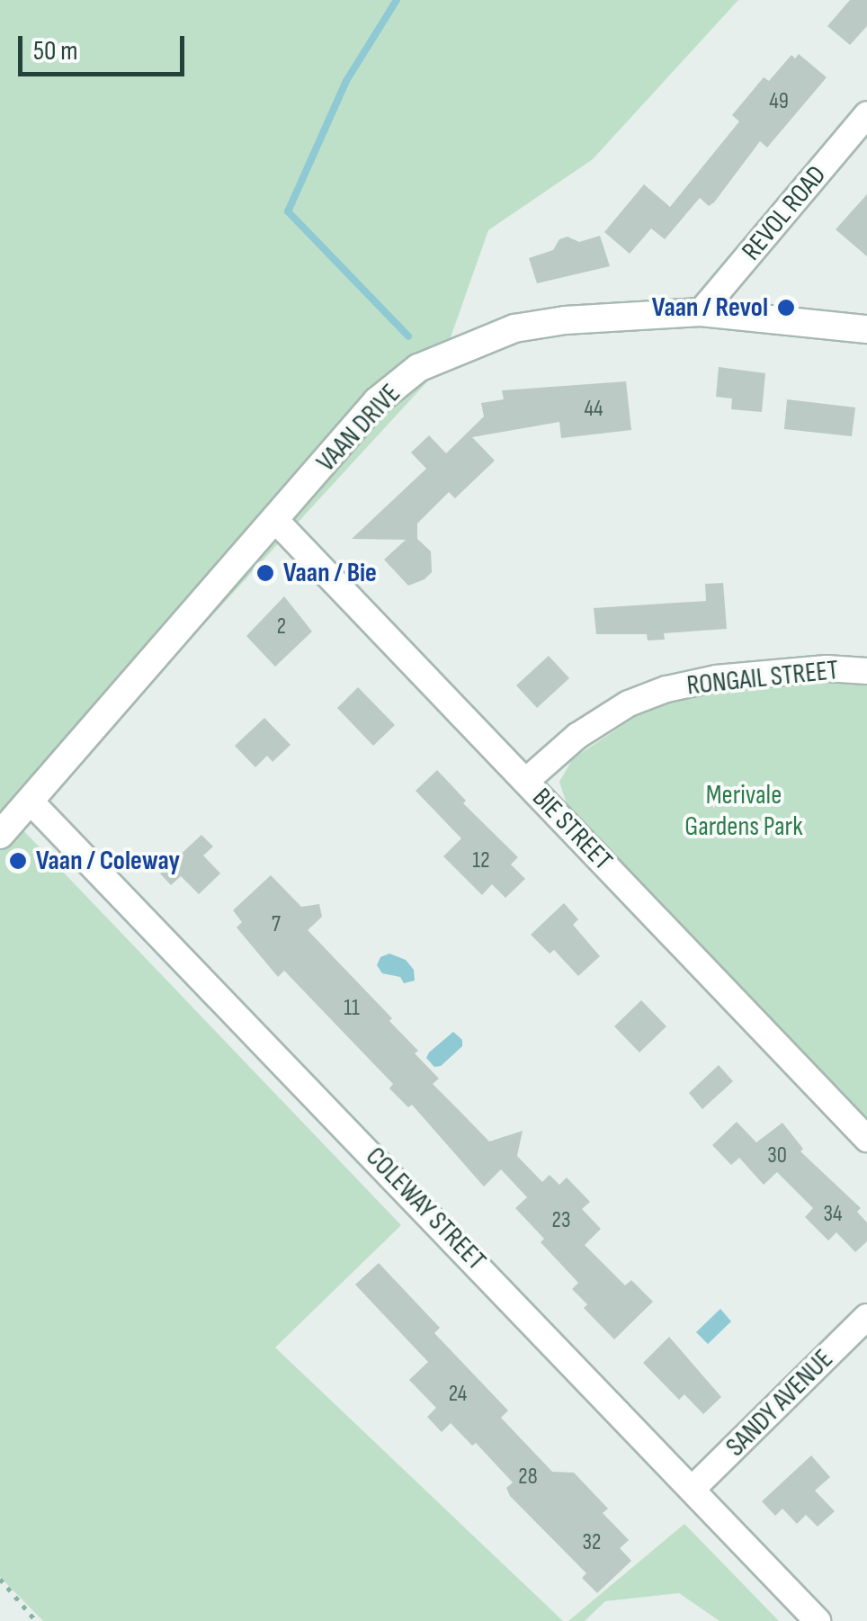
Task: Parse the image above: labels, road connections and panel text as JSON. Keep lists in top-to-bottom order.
{
  "streets": {
    "street": [
      "REVOL ROAD",
      "VAAN DRIVE",
      "RONGAIL STREET",
      "BIE STREET",
      "COLEWAY STREET",
      "SANDY AVENUE"
    ]
  },
  "crossings": [
    ["REVOL ROAD", "VAAN DRIVE"],
    ["VAAN DRIVE", "BIE STREET"],
    ["VAAN DRIVE", "COLEWAY STREET"],
    ["RONGAIL STREET", "BIE STREET"],
    ["COLEWAY STREET", "SANDY AVENUE"]
  ],
  "parks": ["Merivale Gardens Park"],
  "places": ["Vaan / Revol", "Vaan / Bie", "Vaan / Coleway"],
  "house_numbers": [
    "49",
    "44",
    "2",
    "12",
    "7",
    "11",
    "30",
    "34",
    "23",
    "24",
    "28",
    "32"
  ],
  "scale_bar": "50 m"
}
